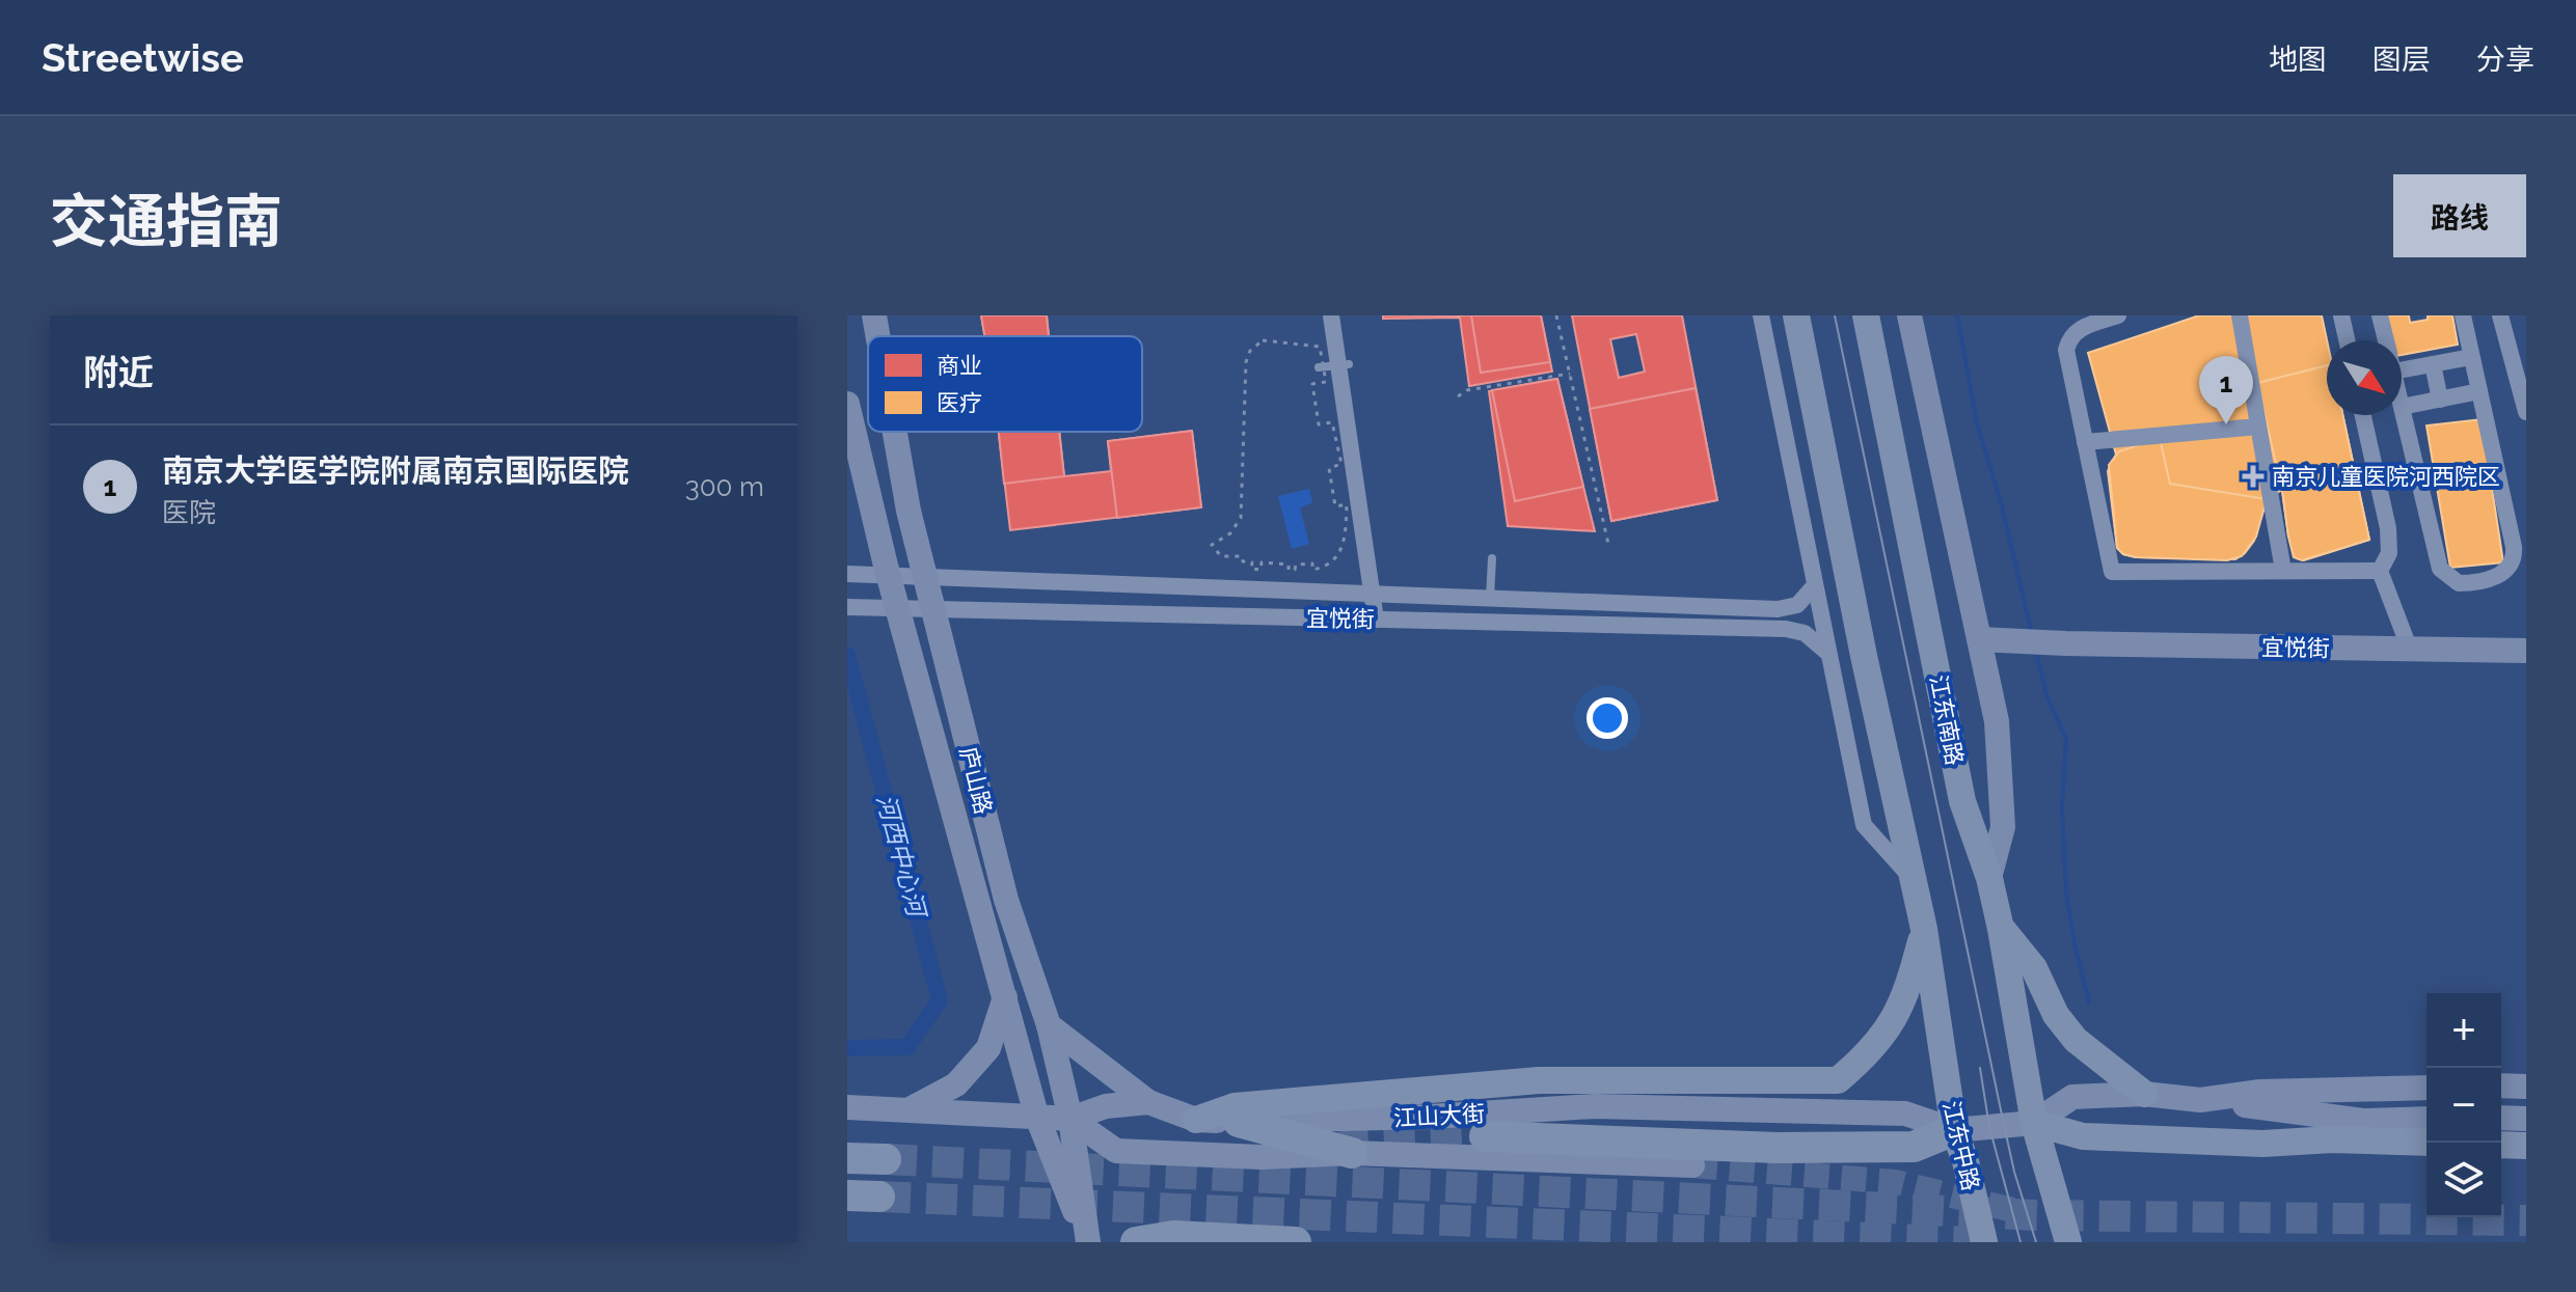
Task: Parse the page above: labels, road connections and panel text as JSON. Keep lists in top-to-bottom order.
{
  "streets": {
    "main road": [
      "宜悦街",
      "江东南路",
      "庐山路",
      "江山大街",
      "江东中路"
    ]
  },
  "crossings": [
    ["宜悦街", "庐山路"],
    ["江东南路", "江山大街"],
    ["庐山路", "江山大街"],
    ["江山大街", "江东中路"]
  ],
  "water": ["河西中心河"],
  "places": {
    "health": ["南京儿童医院河西院区"]
  },
  "legend": ["商业", "医疗"],
  "north": "bottom right",
  "page": {
    "header": "Streetwise",
    "nav": ["地图", "图层", "分享"],
    "title": "交通指南",
    "buttons": "路线",
    "heading": "附近",
    "pins": "1",
    "list": [
      {
        "mark": "1",
        "name": "南京大学医学院附属南京国际医院",
        "note": "医院",
        "value": "300 m"
      }
    ],
    "map_buttons": ["+", "−"]
  }
}
